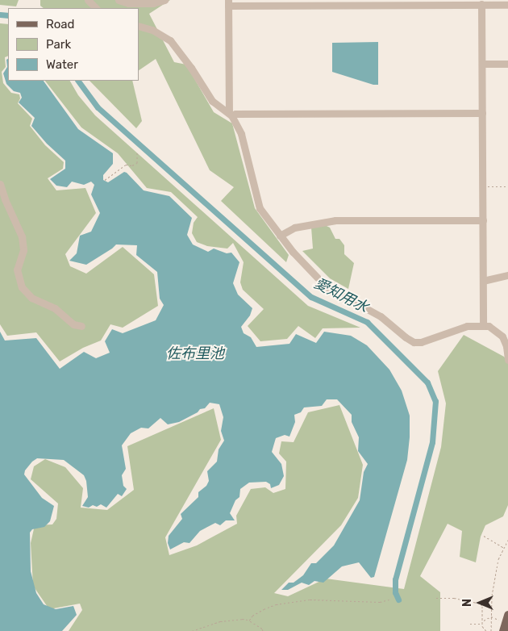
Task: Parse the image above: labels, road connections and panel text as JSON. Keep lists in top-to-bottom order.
{
  "water": ["愛知用水", "佐布里池"],
  "legend": ["Road", "Park", "Water"],
  "north": "left"
}
